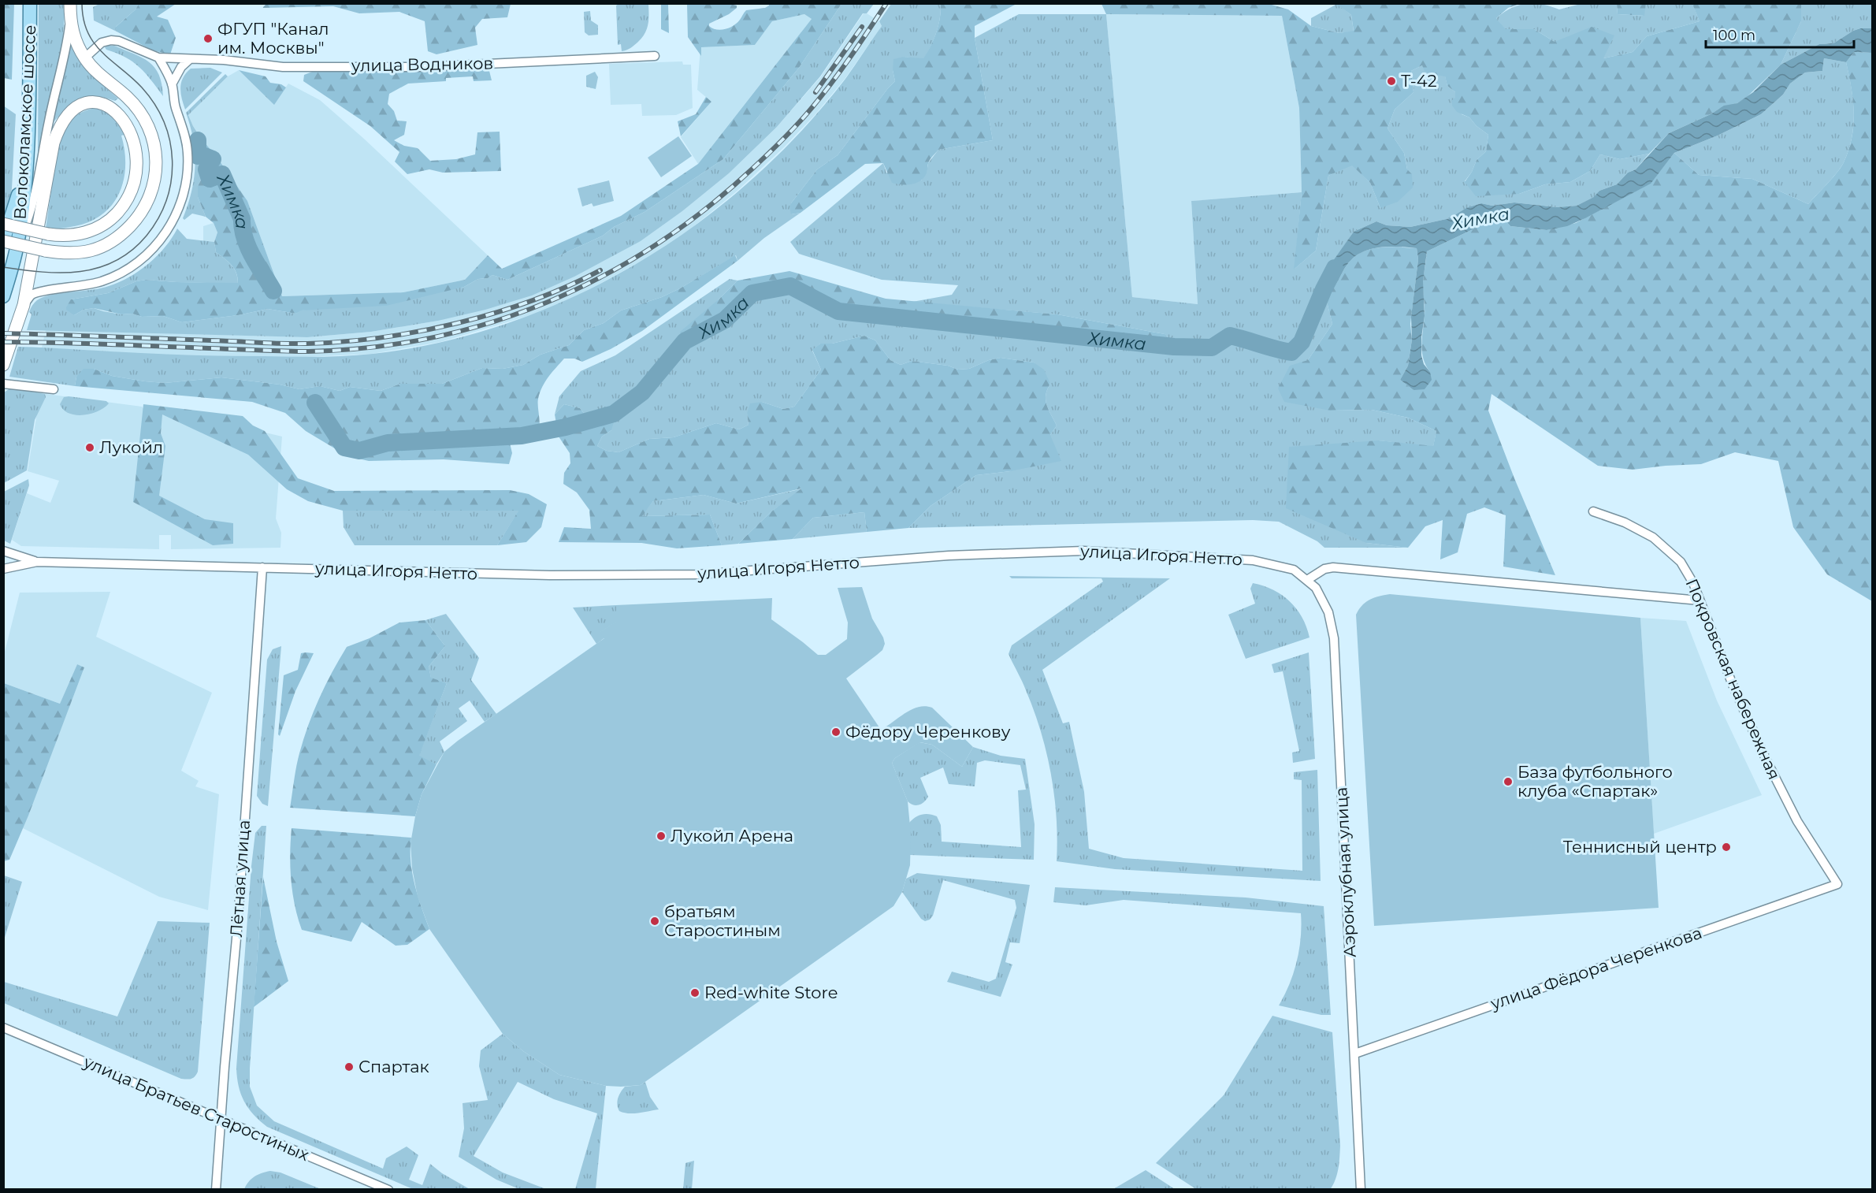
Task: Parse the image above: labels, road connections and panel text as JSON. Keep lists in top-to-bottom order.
{
  "streets": {
    "main road": ["Волоколамское шоссе"],
    "street": [
      "улица Водников",
      "улица Игоря Нетто",
      "Покровская набережная",
      "Аэроклубная улица",
      "Лётная улица",
      "улица Фёдора Черенкова",
      "улица Братьев Старостиных"
    ]
  },
  "crossings": [
    ["улица Игоря Нетто", "Аэроклубная улица"],
    ["улица Игоря Нетто", "Лётная улица"],
    ["Покровская набережная", "улица Фёдора Черенкова"],
    ["Аэроклубная улица", "улица Фёдора Черенкова"],
    ["Лётная улица", "улица Братьев Старостиных"]
  ],
  "water": ["Химка"],
  "places": [
    "ФГУП \"Канал им. Москвы\"",
    "Т-42",
    "Лукойл",
    "Фёдору Черенкову",
    "База футбольного клуба «Спартак»",
    "Лукойл Арена",
    "Теннисный центр",
    "братьям Старостиным",
    "Red-white Store",
    "Спартак"
  ],
  "scale_bar": "100 m"
}
